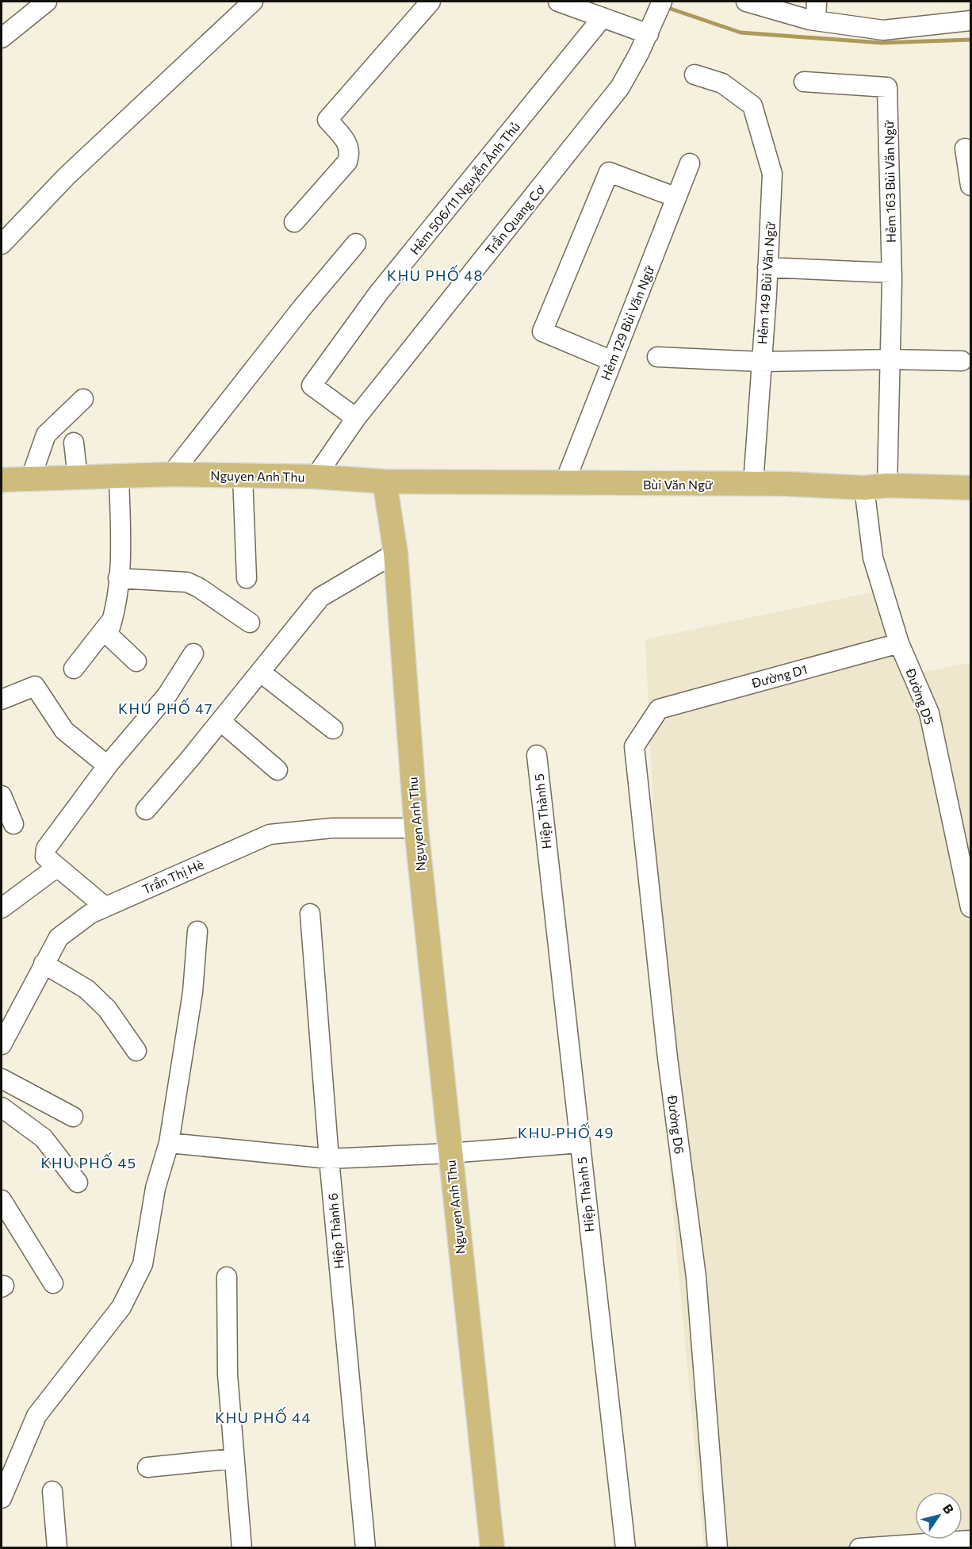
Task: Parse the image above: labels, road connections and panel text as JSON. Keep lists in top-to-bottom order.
{
  "streets": {
    "main road": ["Nguyen Anh Thu", "Bùi Văn Ngữ"],
    "street": [
      "Hẻm 163 Bùi Văn Ngữ",
      "Hẻm 506/11 Nguyễn Ảnh Thủ",
      "Trần Quang Cơ",
      "Hẻm 149 Bùi Văn Ngữ",
      "Hẻm 129 Bùi Văn Ngữ",
      "Đường D1",
      "Đường D5",
      "Hiệp Thành 5",
      "Trần Thị Hè",
      "Đường D6",
      "Hiệp Thành 6"
    ]
  },
  "crossings": [
    ["Hẻm 163 Bùi Văn Ngữ", "Bùi Văn Ngữ"],
    ["Hẻm 506/11 Nguyễn Ảnh Thủ", "Trần Quang Cơ"],
    ["Trần Quang Cơ", "Nguyen Anh Thu"],
    ["Hẻm 149 Bùi Văn Ngữ", "Bùi Văn Ngữ"],
    ["Hẻm 129 Bùi Văn Ngữ", "Bùi Văn Ngữ"],
    ["Nguyen Anh Thu", "Bùi Văn Ngữ"],
    ["Nguyen Anh Thu", "Trần Thị Hè"],
    ["Bùi Văn Ngữ", "Đường D5"],
    ["Đường D1", "Đường D5"],
    ["Đường D1", "Đường D6"]
  ],
  "districts": [
    "KHU PHỐ 48",
    "KHU PHỐ 47",
    "KHU PHỐ 49",
    "KHU PHỐ 45",
    "KHU PHỐ 44"
  ],
  "north": "top right"
}
